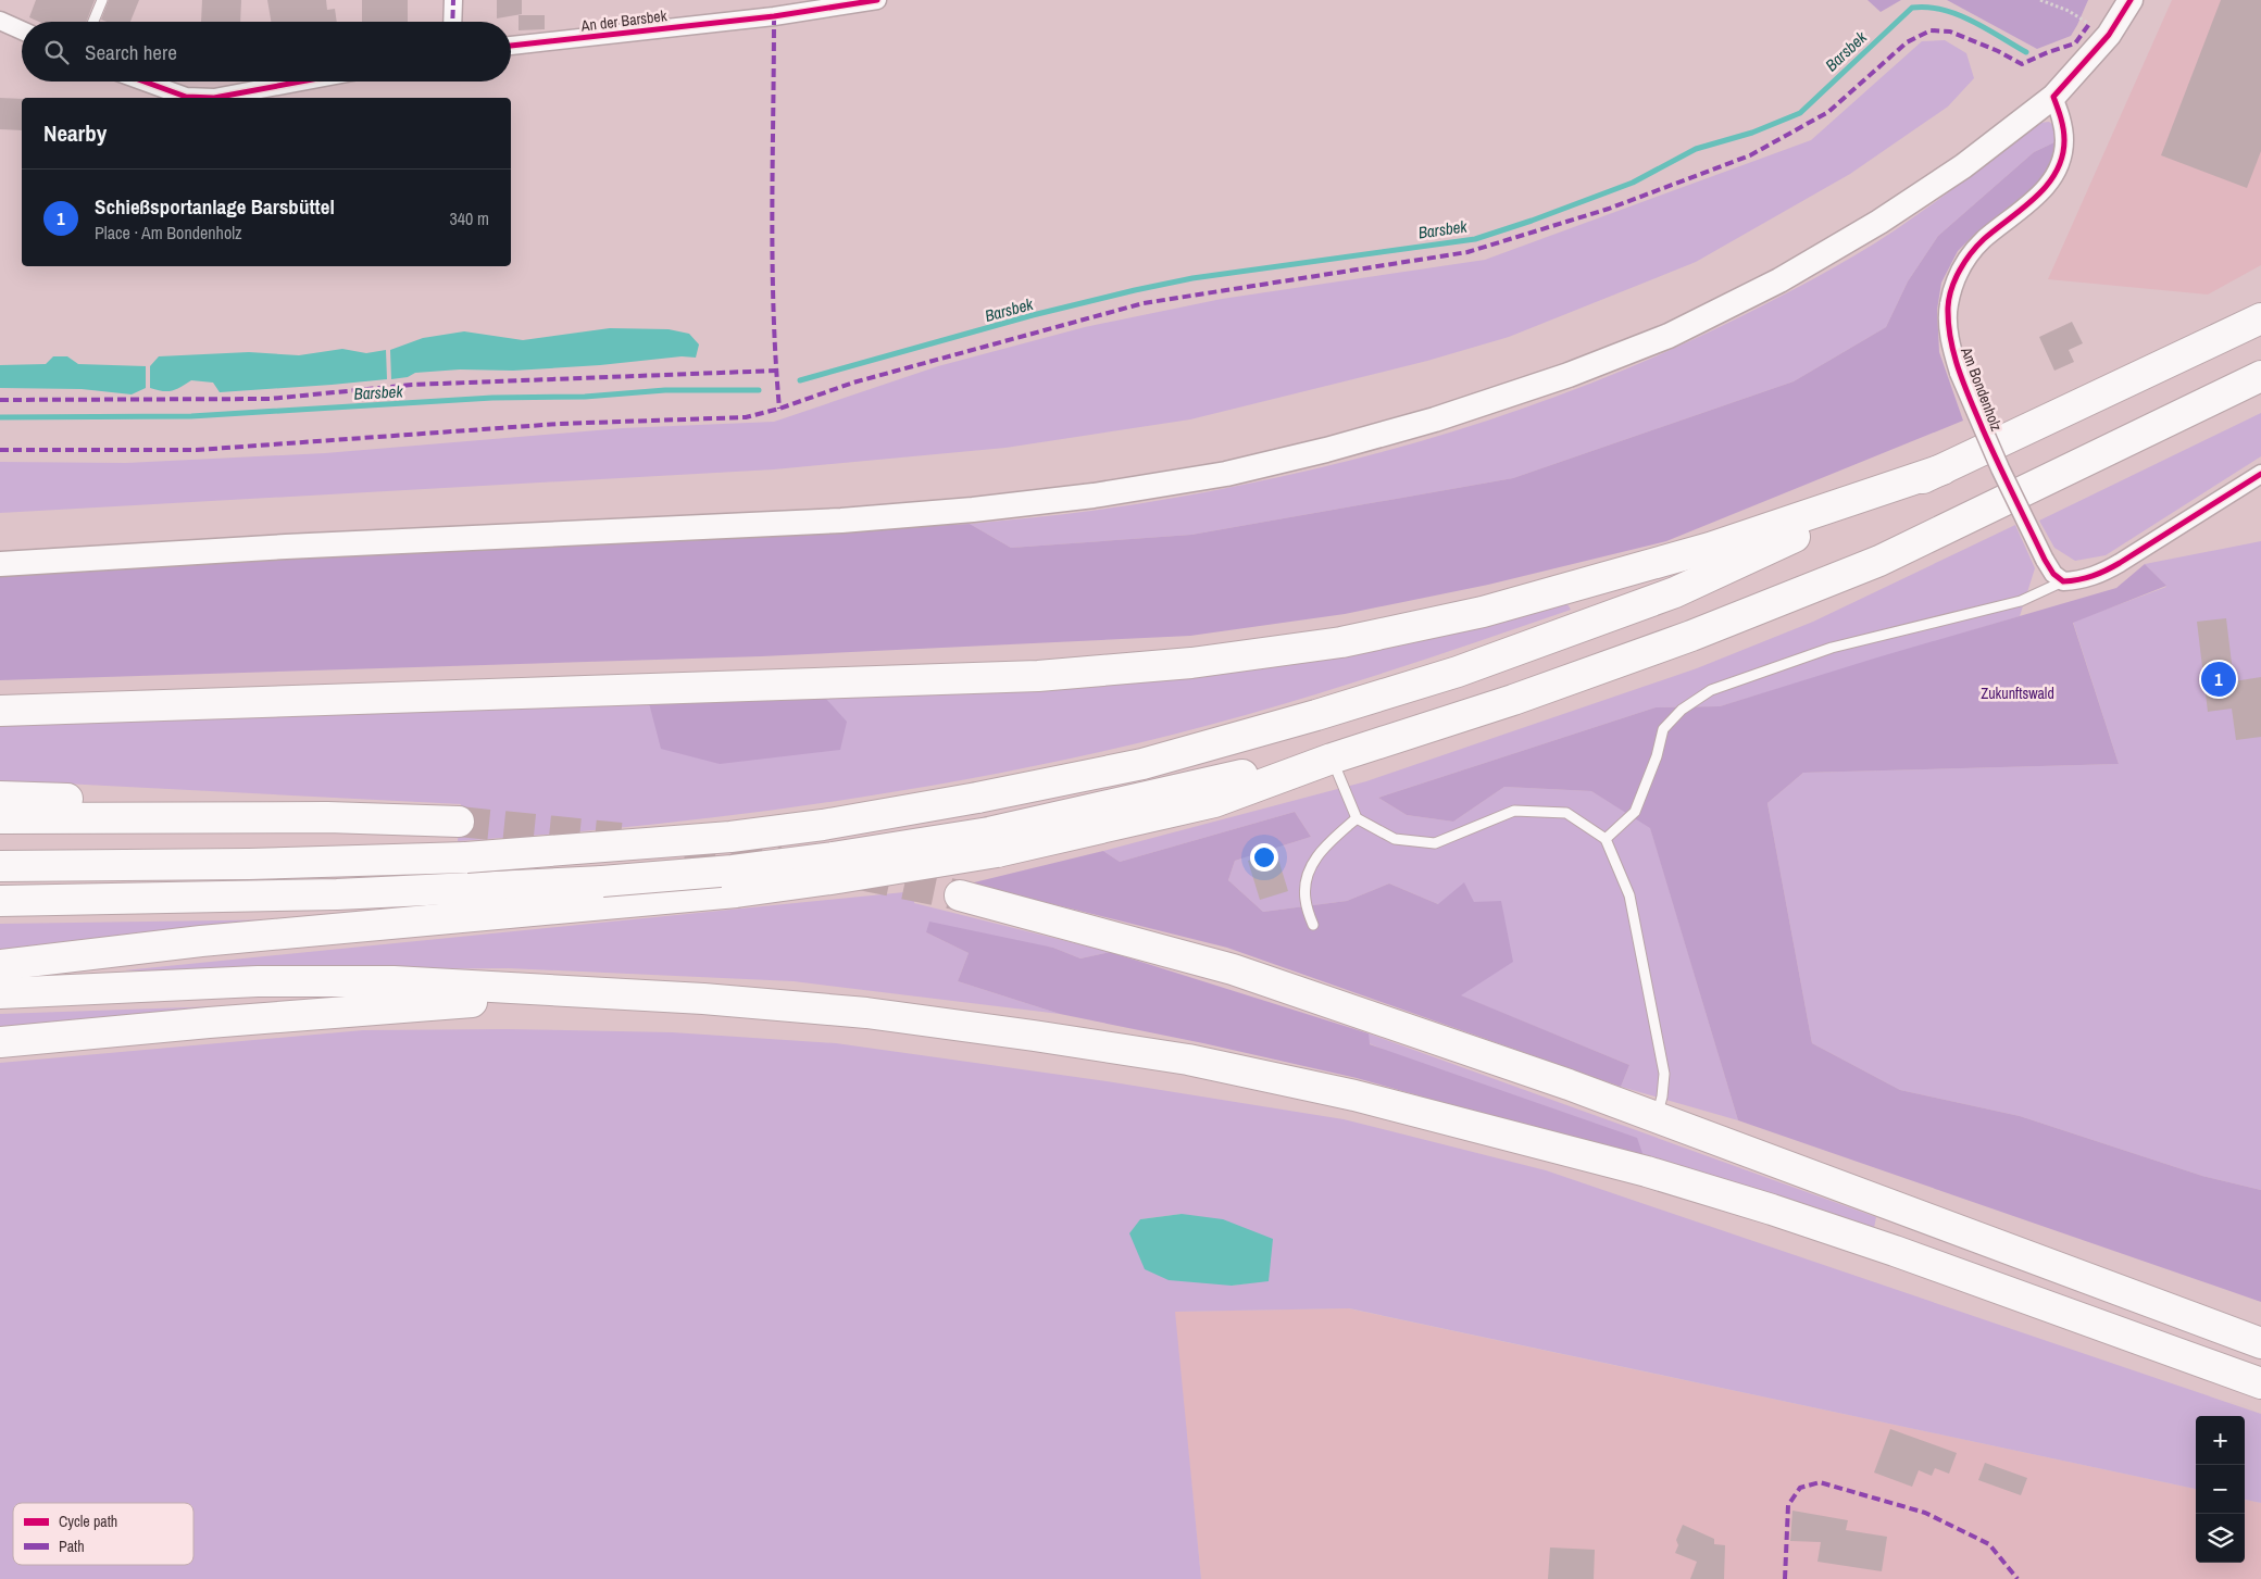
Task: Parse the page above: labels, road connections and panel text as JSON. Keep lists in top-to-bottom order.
{
  "streets": {
    "street": ["An der Barsbek", "Am Bondenholz"]
  },
  "water": ["Barsbek"],
  "parks": ["Zukunftswald"],
  "legend": ["Cycle path", "Path"],
  "page": {
    "search": "Search here",
    "heading": "Nearby",
    "list": [
      {
        "mark": "1",
        "name": "Schießsportanlage Barsbüttel",
        "note": "Place · Am Bondenholz",
        "value": "340 m"
      }
    ],
    "pins": "1",
    "map_buttons": ["+", "−"]
  }
}
